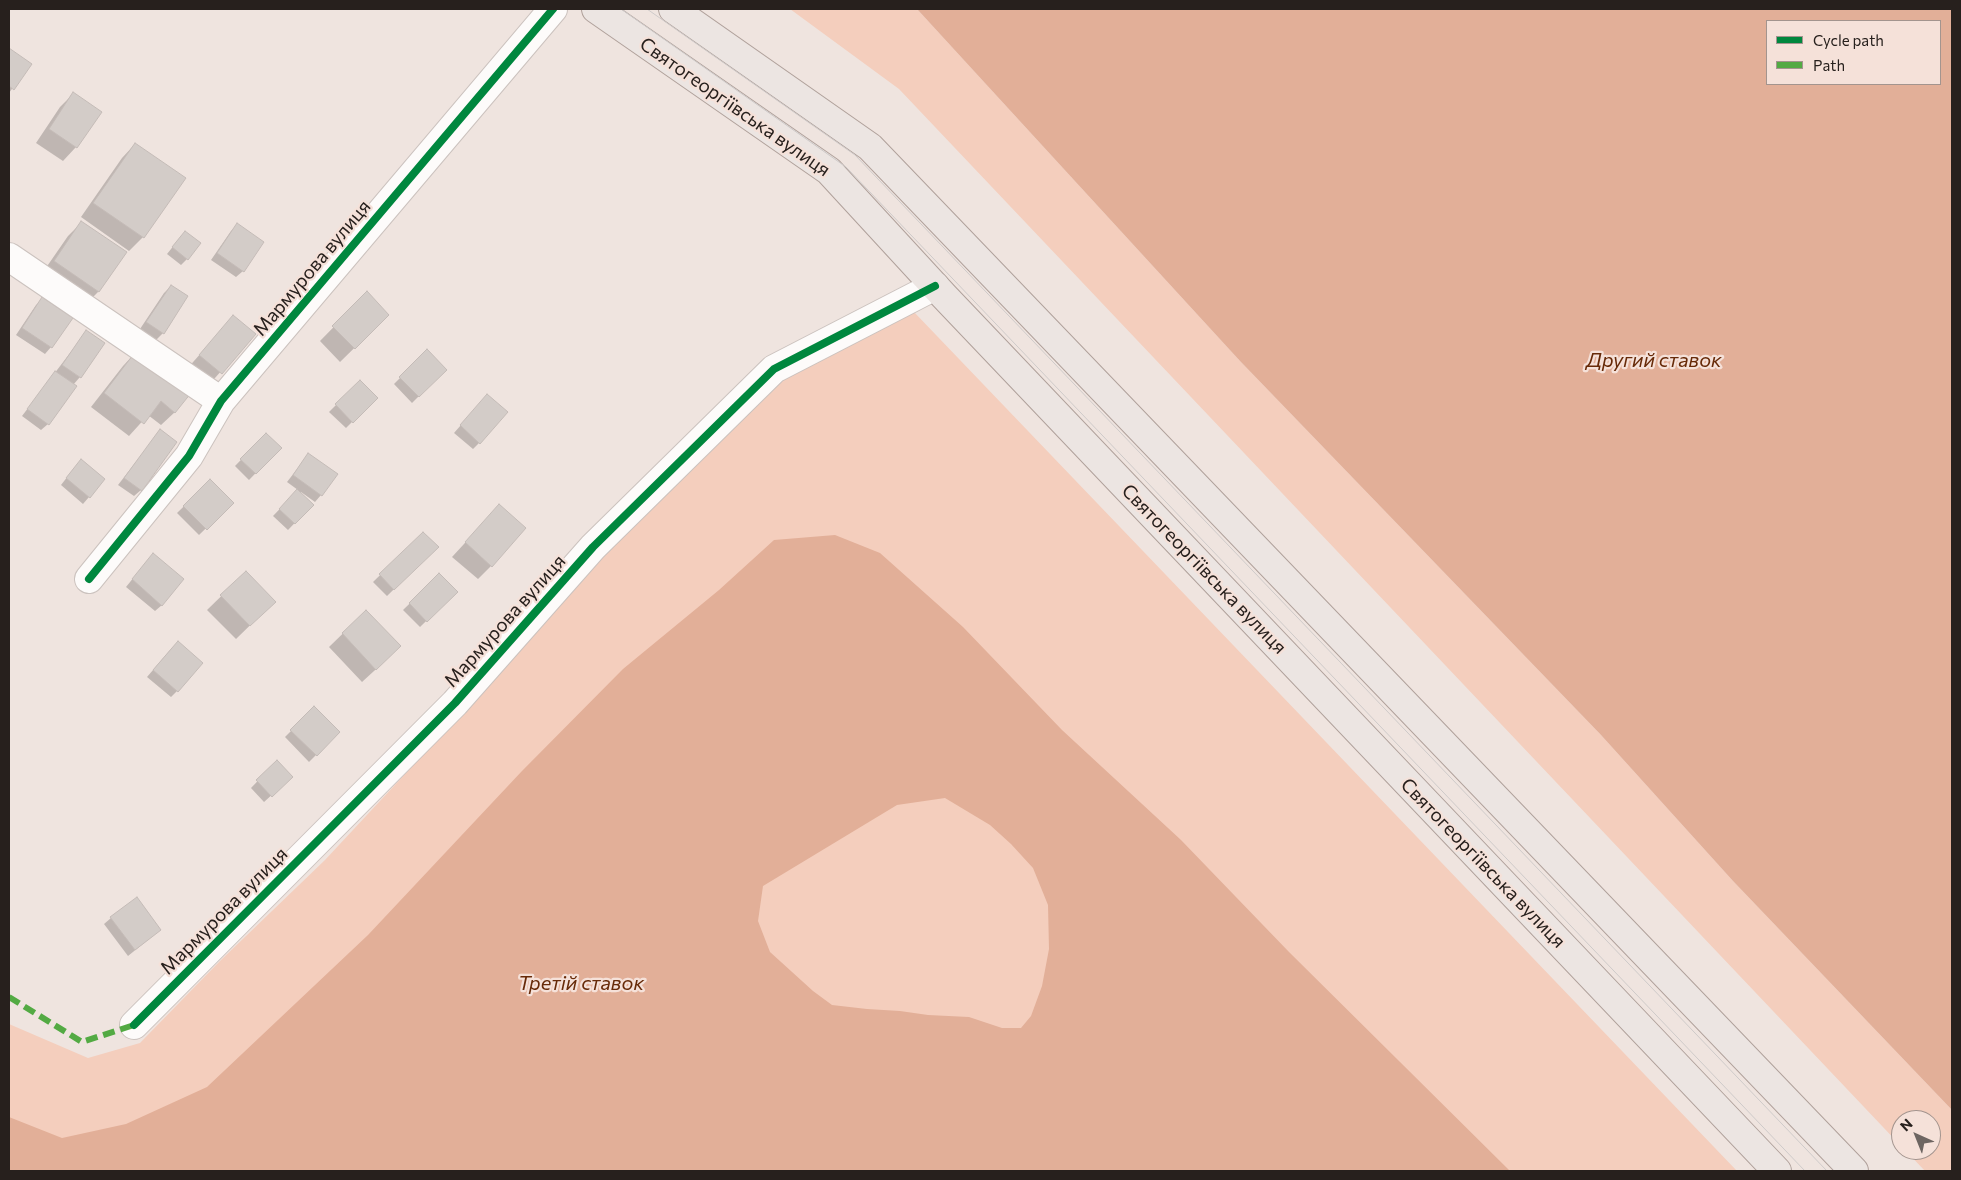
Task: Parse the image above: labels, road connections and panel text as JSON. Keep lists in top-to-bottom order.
{
  "streets": {
    "main road": ["Святогеоргіївська вулиця"],
    "street": ["Мармурова вулиця"]
  },
  "crossings": [
    ["Святогеоргіївська вулиця", "Мармурова вулиця"]
  ],
  "water": ["Другий ставок", "Третій ставок"],
  "legend": ["Cycle path", "Path"],
  "north": "top left"
}
